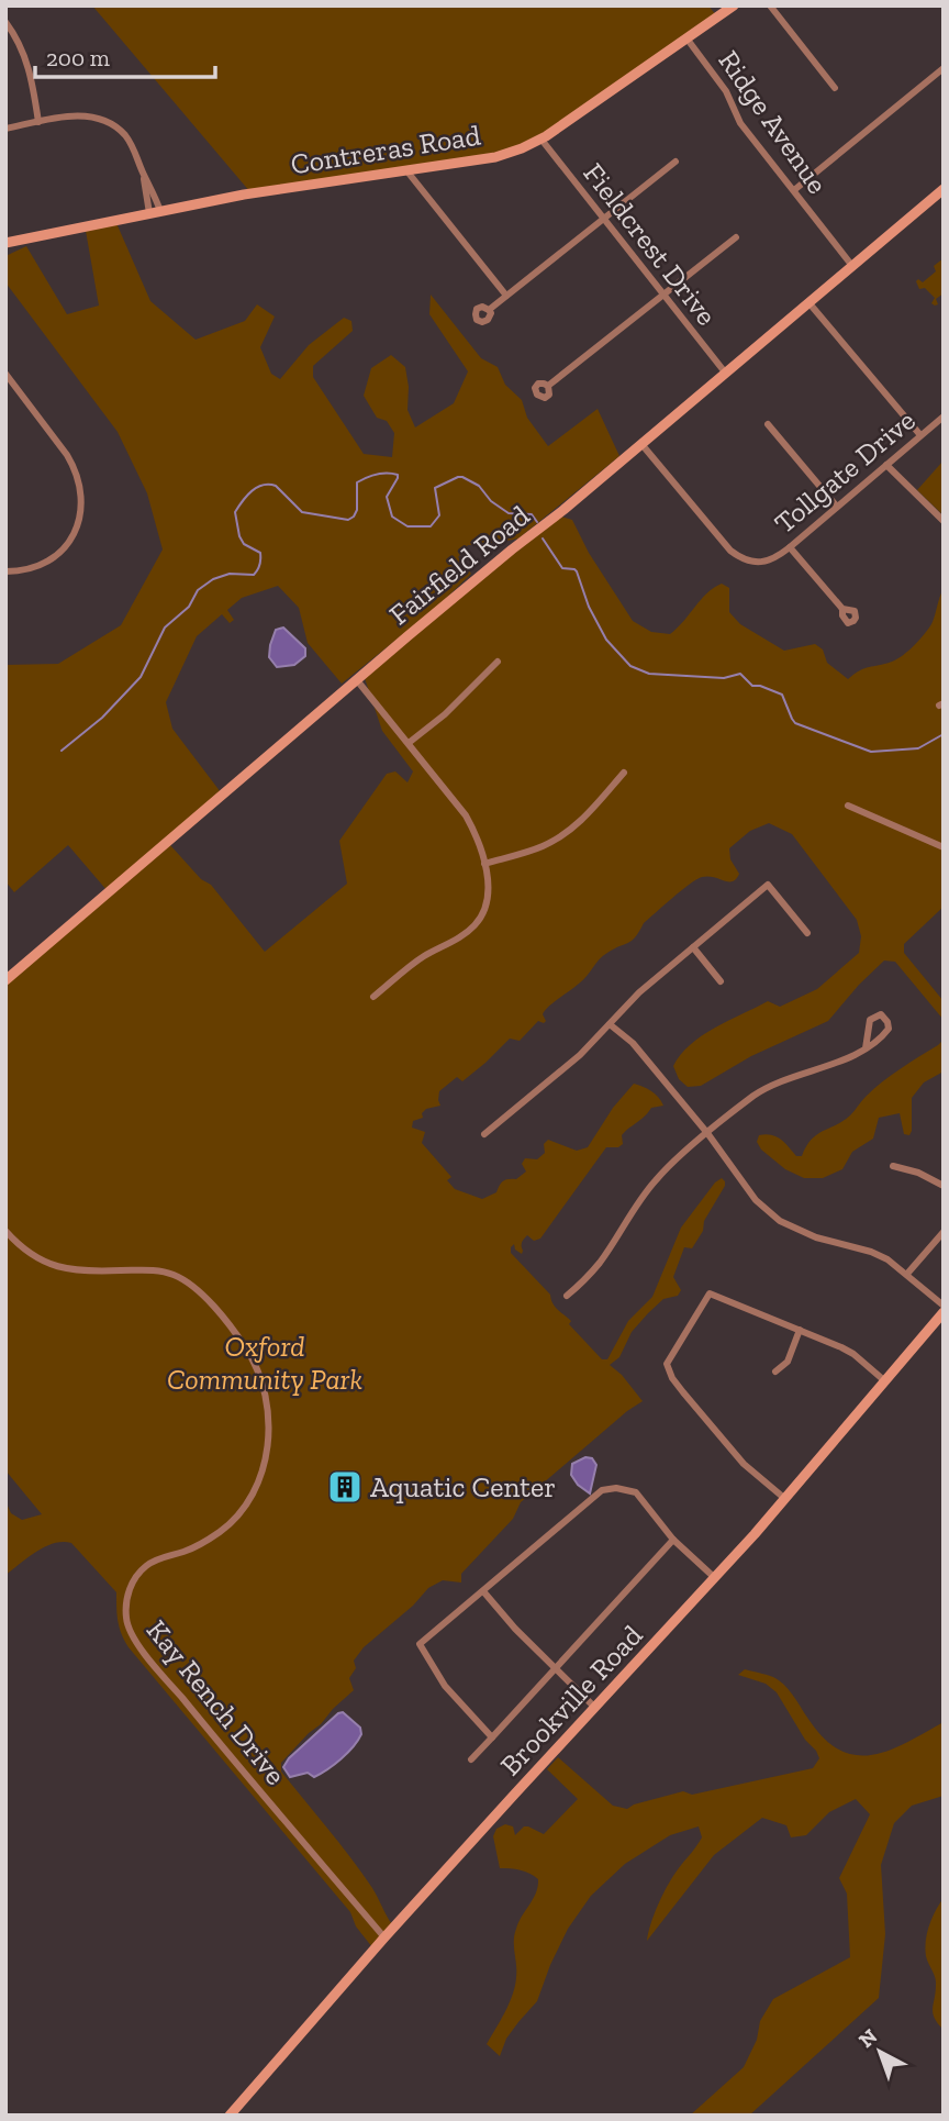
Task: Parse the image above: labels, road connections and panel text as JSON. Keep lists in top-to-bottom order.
{
  "streets": {
    "street": [
      "Ridge Avenue",
      "Contreras Road",
      "Fieldcrest Drive",
      "Tollgate Drive",
      "Fairfield Road",
      "Brookville Road",
      "Kay Rench Drive"
    ]
  },
  "crossings": [
    ["Ridge Avenue", "Contreras Road"],
    ["Ridge Avenue", "Fairfield Road"],
    ["Contreras Road", "Fieldcrest Drive"],
    ["Fieldcrest Drive", "Fairfield Road"],
    ["Tollgate Drive", "Fairfield Road"],
    ["Brookville Road", "Kay Rench Drive"]
  ],
  "parks": ["Oxford Community Park"],
  "places": {
    "building": ["Aquatic Center"]
  },
  "scale_bar": "200 m",
  "north": "top left"
}
